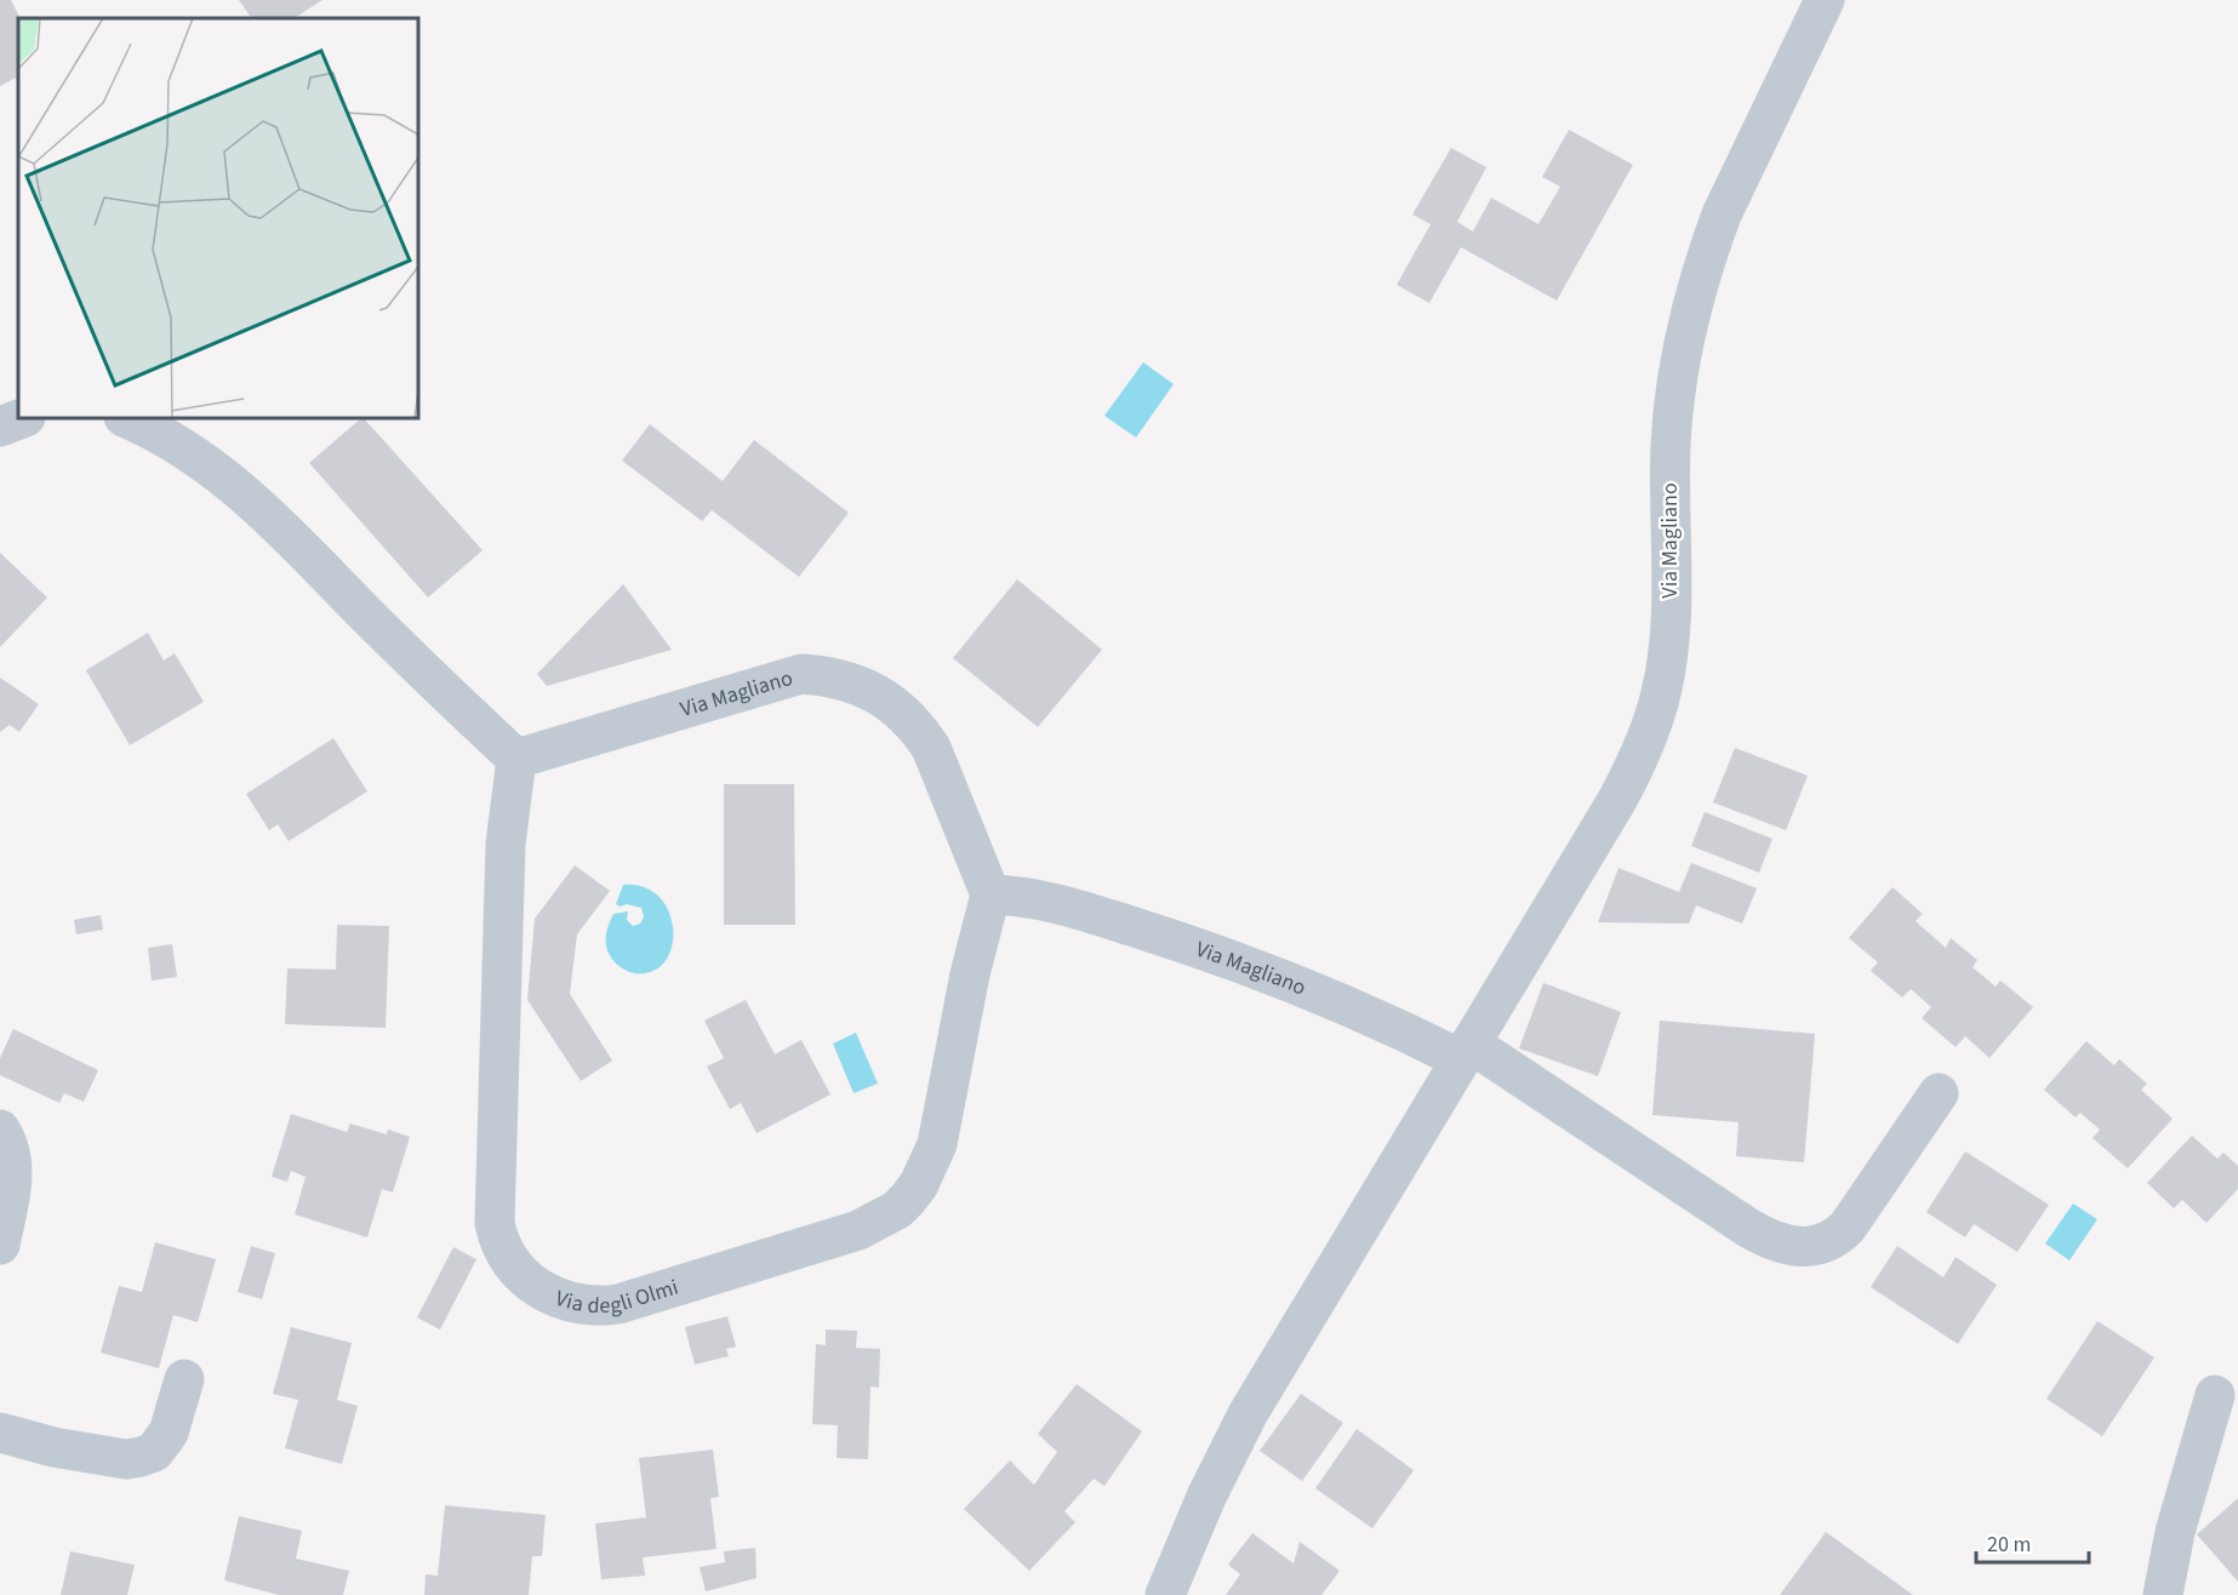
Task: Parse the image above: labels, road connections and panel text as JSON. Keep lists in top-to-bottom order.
{
  "streets": {
    "street": ["Via Magliano", "Via degli Olmi"]
  },
  "crossings": [
    ["Via Magliano", "Via degli Olmi"]
  ],
  "scale_bar": "20 m"
}
